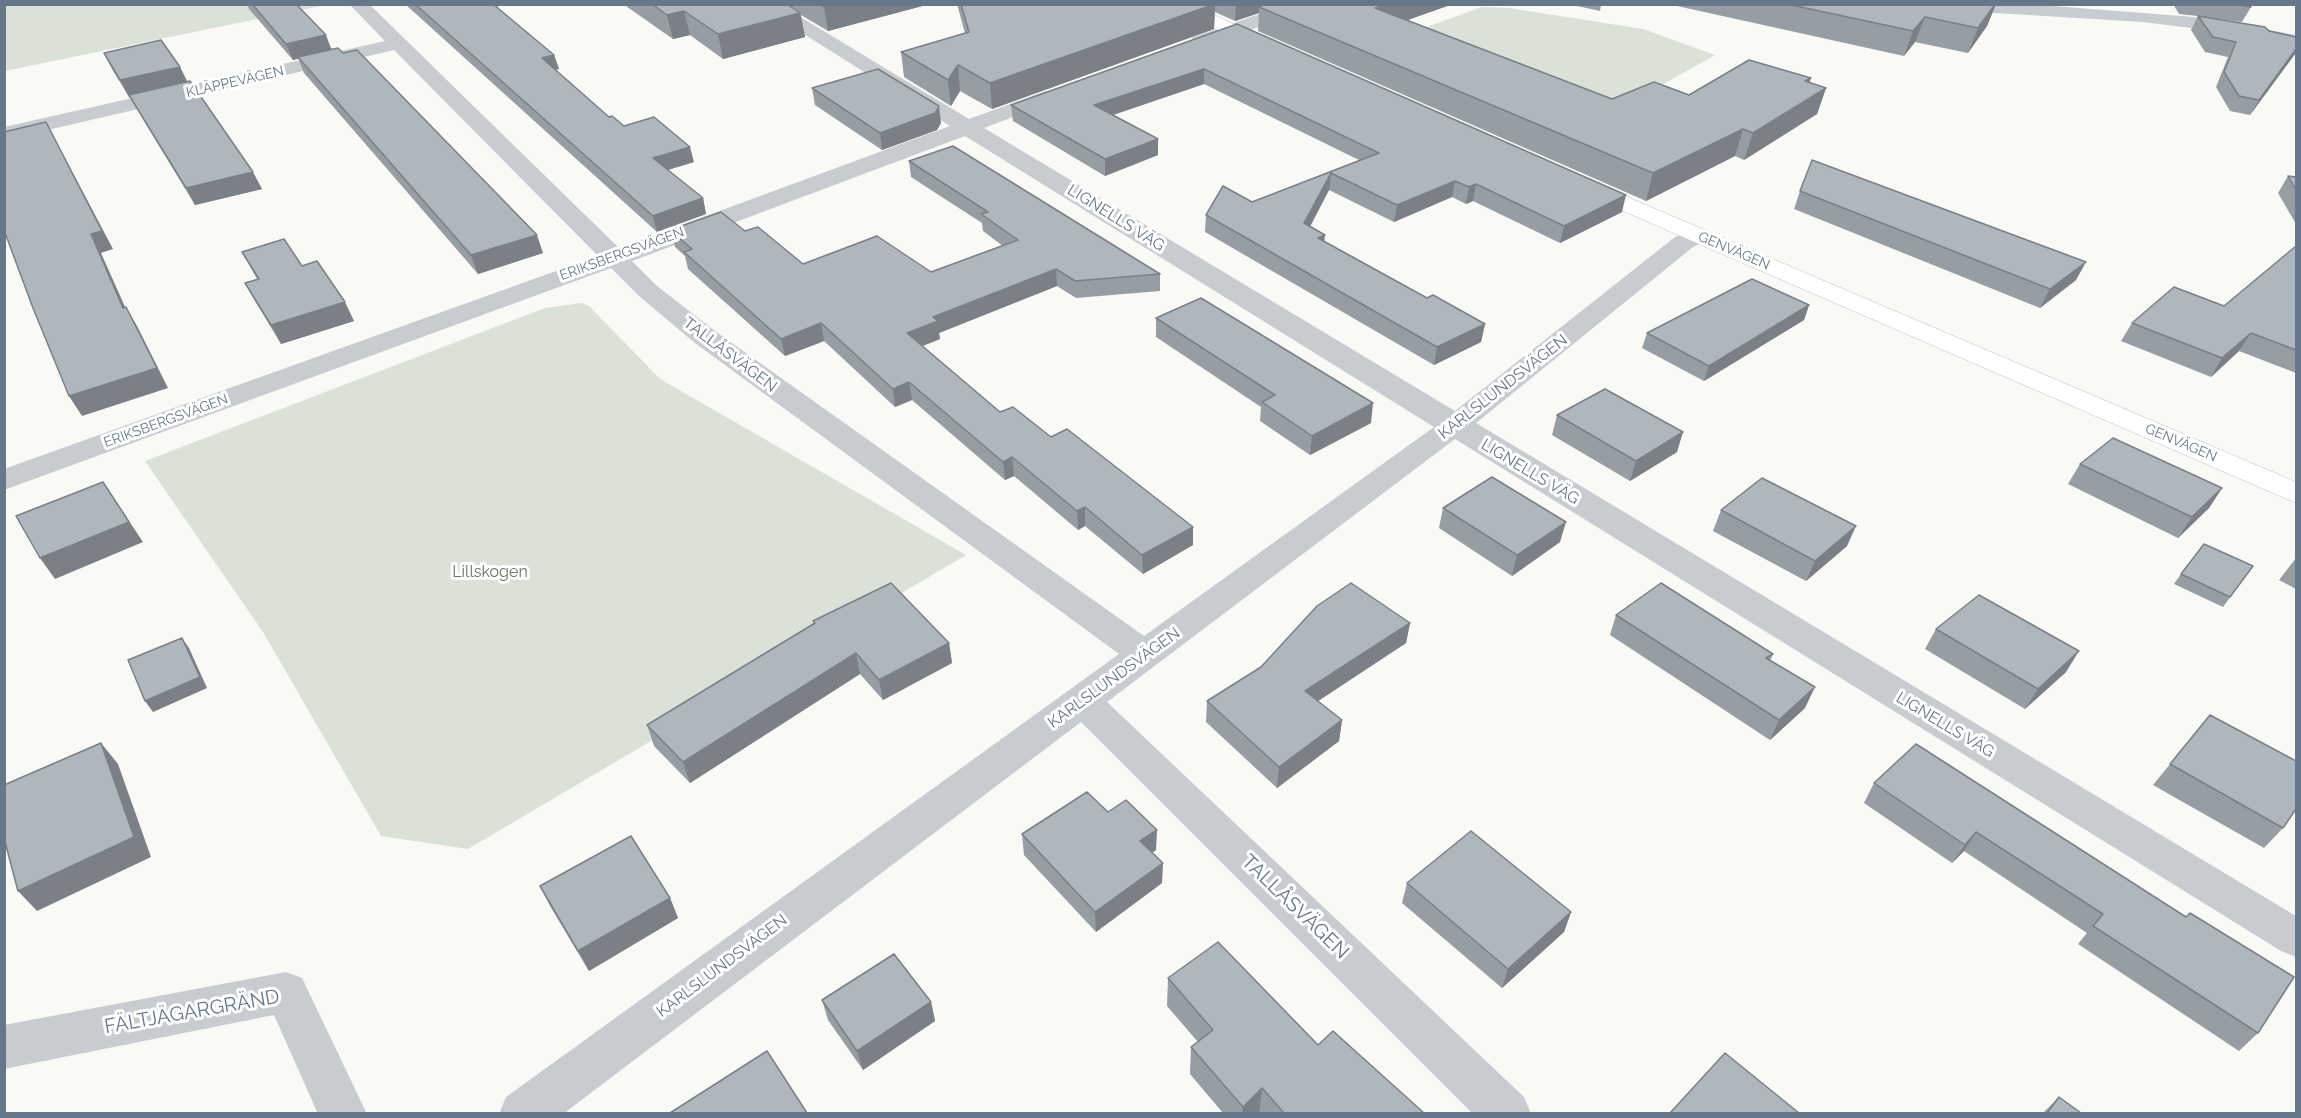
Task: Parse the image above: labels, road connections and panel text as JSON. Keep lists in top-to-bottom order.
{
  "streets": {
    "street": [
      "KLÄPPEVÄGEN",
      "LIGNELLS VÄG",
      "GENVÄGEN",
      "ERIKSBERGSVÄGEN",
      "TALLÅSVÄGEN",
      "KARLSLUNDSVÄGEN",
      "FÄLTJÄGARGRÄND"
    ]
  },
  "crossings": [
    ["KLÄPPEVÄGEN", "TALLÅSVÄGEN"],
    ["LIGNELLS VÄG", "ERIKSBERGSVÄGEN"],
    ["LIGNELLS VÄG", "KARLSLUNDSVÄGEN"],
    ["GENVÄGEN", "KARLSLUNDSVÄGEN"],
    ["ERIKSBERGSVÄGEN", "TALLÅSVÄGEN"],
    ["TALLÅSVÄGEN", "KARLSLUNDSVÄGEN"]
  ],
  "parks": ["Lillskogen"]
}
